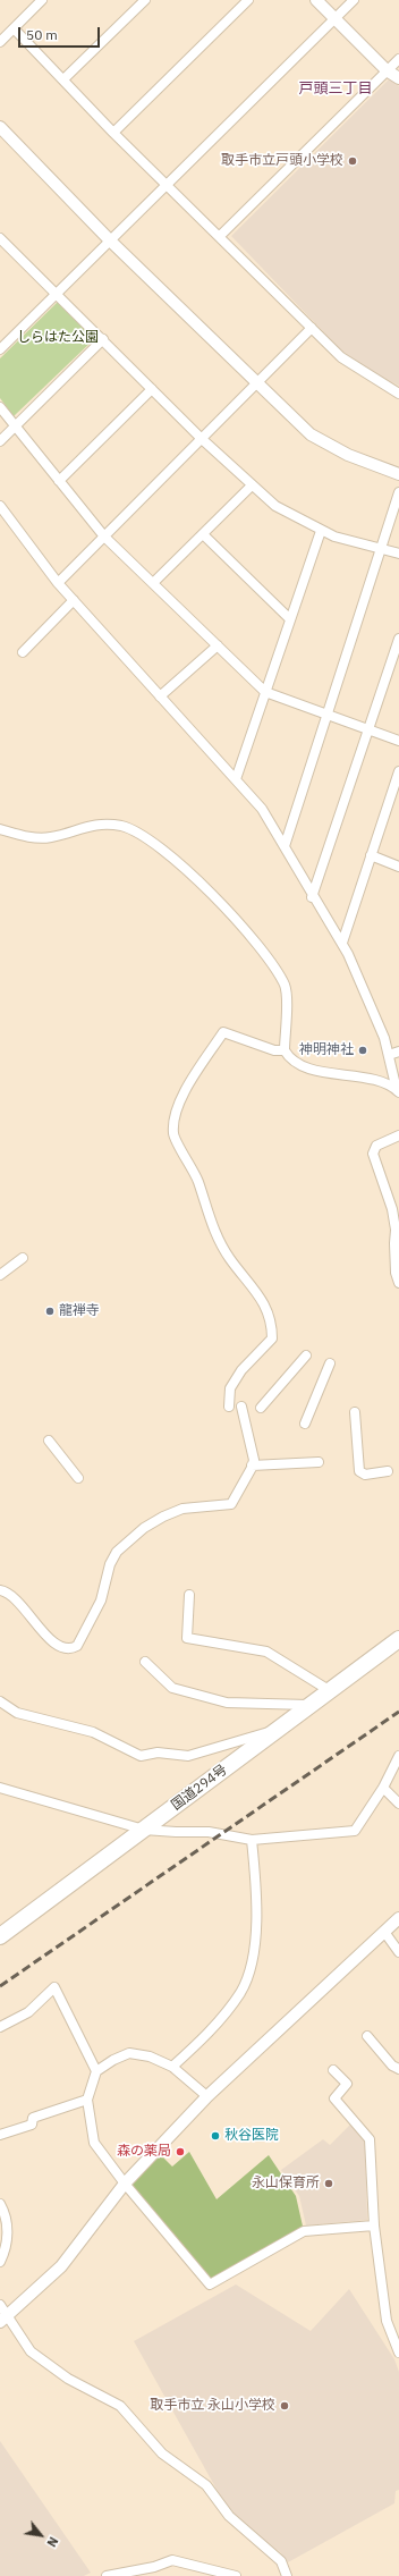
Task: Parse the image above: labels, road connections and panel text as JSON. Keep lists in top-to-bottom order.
{
  "streets": {
    "highway": ["国道294号"]
  },
  "districts": ["戸頭三丁目"],
  "parks": ["しらはた公園"],
  "places": [
    "取手市立戸頭小学校",
    "神明神社",
    "龍禅寺",
    "秋谷医院",
    "森の薬局",
    "永山保育所",
    "取手市立 永山小学校"
  ],
  "scale_bar": "50 m",
  "north": "bottom right"
}
